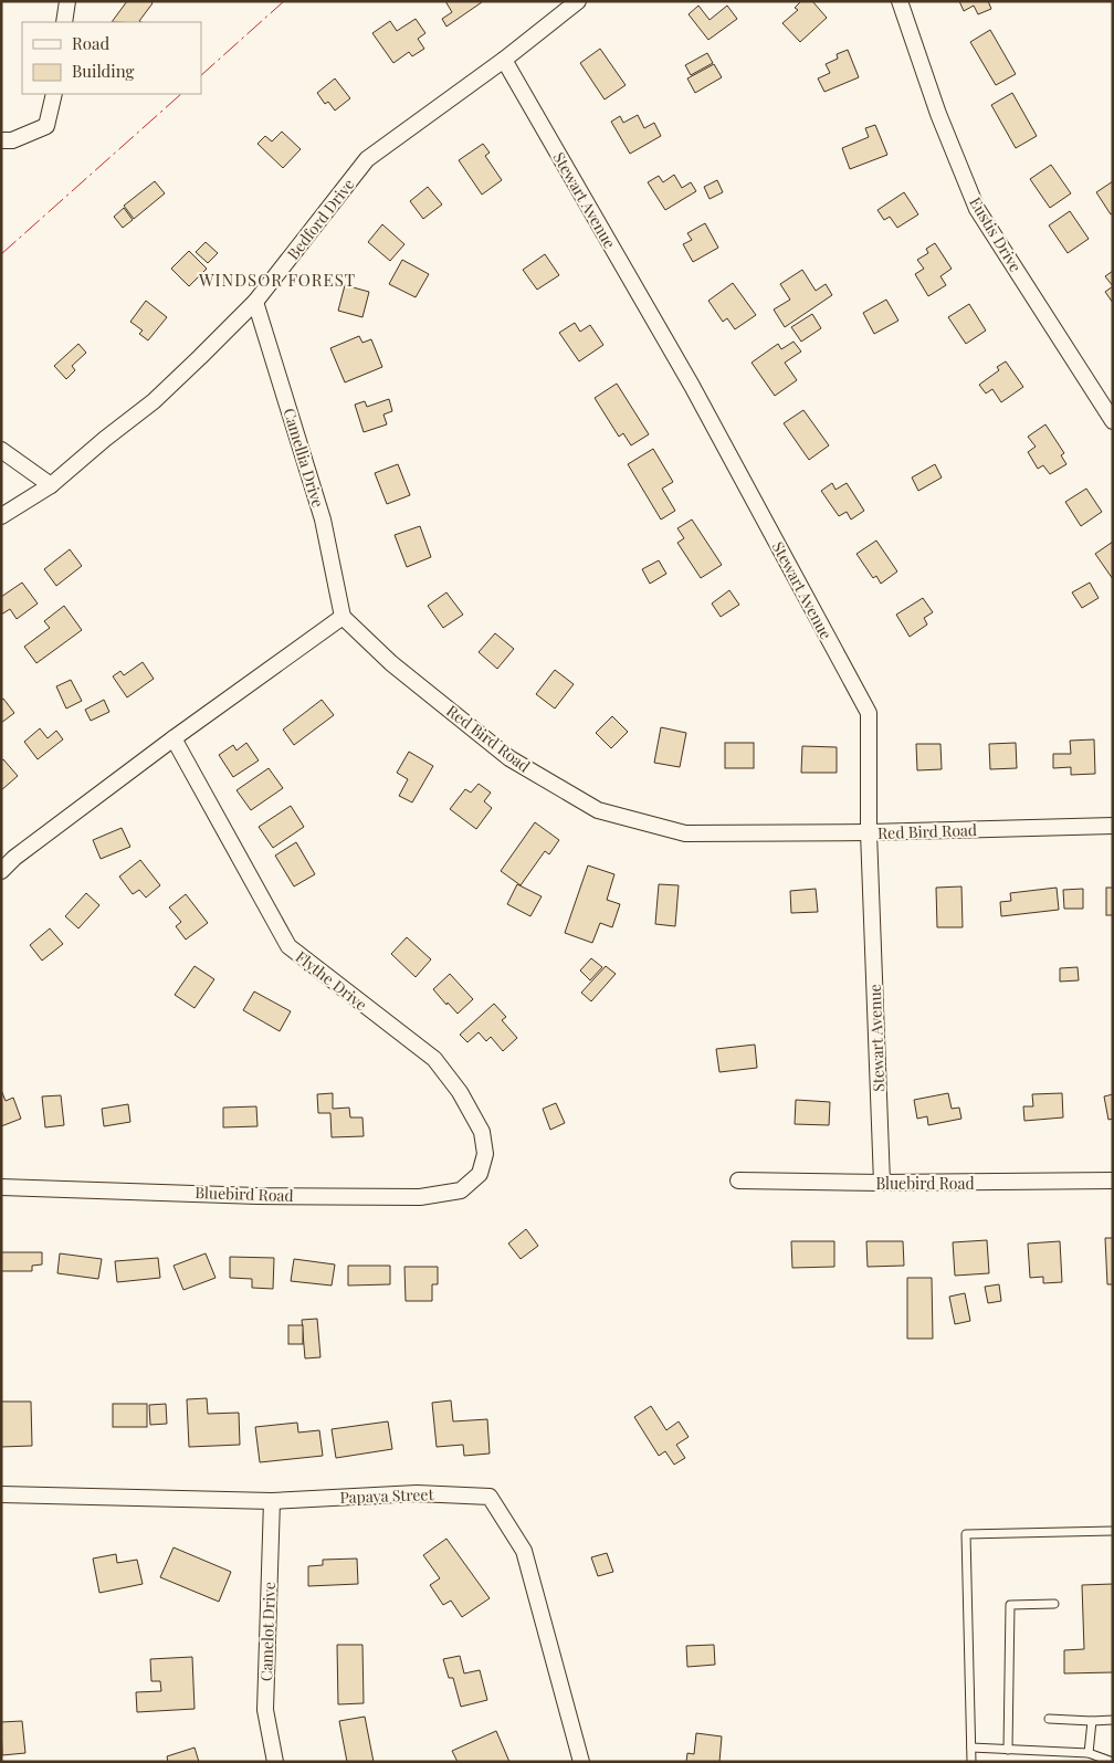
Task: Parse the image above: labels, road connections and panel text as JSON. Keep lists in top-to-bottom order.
{
  "streets": {
    "street": [
      "Stewart Avenue",
      "Bedford Drive",
      "Eustis Drive",
      "Camellia Drive",
      "Red Bird Road",
      "Flythe Drive",
      "Bluebird Road",
      "Papaya Street",
      "Camelot Drive"
    ]
  },
  "crossings": [
    ["Stewart Avenue", "Bedford Drive"],
    ["Stewart Avenue", "Red Bird Road"],
    ["Stewart Avenue", "Bluebird Road"],
    ["Bedford Drive", "Camellia Drive"],
    ["Camellia Drive", "Red Bird Road"],
    ["Flythe Drive", "Bluebird Road"],
    ["Papaya Street", "Camelot Drive"]
  ],
  "districts": ["WINDSOR FOREST"],
  "legend": ["Road", "Building"]
}
